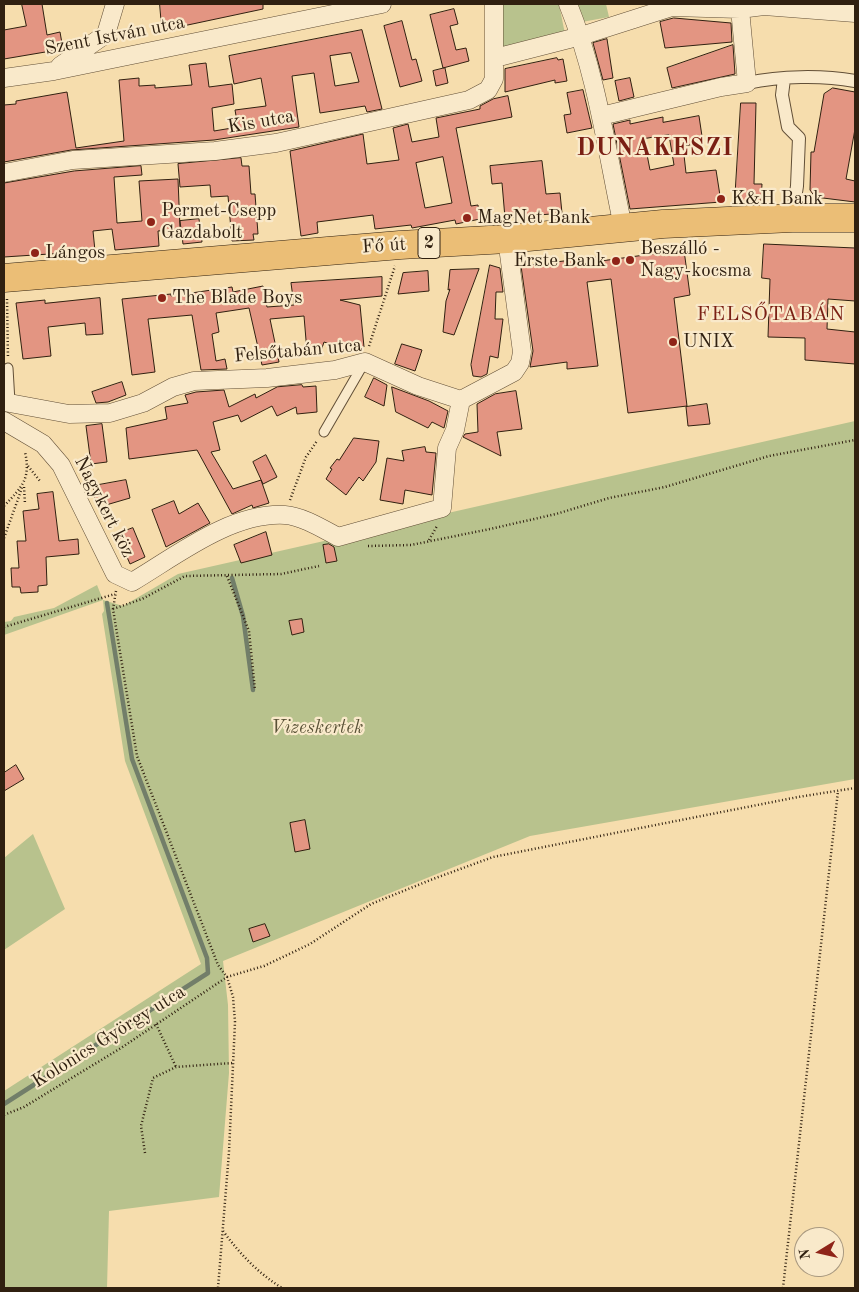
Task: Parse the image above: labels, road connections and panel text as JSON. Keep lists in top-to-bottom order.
{
  "streets": {
    "main road": ["2", "Fő út"],
    "street": [
      "Szent István utca",
      "Kis utca",
      "Felsőtabán utca",
      "Nagykert köz"
    ],
    "path": ["Kolonics György utca"]
  },
  "crossings": [
    ["Fő út", "Felsőtabán utca"]
  ],
  "districts": ["DUNAKESZI", "FELSŐTABÁN"],
  "parks": ["Vizeskertek"],
  "places": [
    "K&H Bank",
    "MagNet Bank",
    "Permet-Csepp Gazdabolt",
    "Lángos",
    "Beszálló - Nagy-kocsma",
    "Erste Bank",
    "The Blade Boys",
    "UNIX"
  ],
  "north": "left"
}
